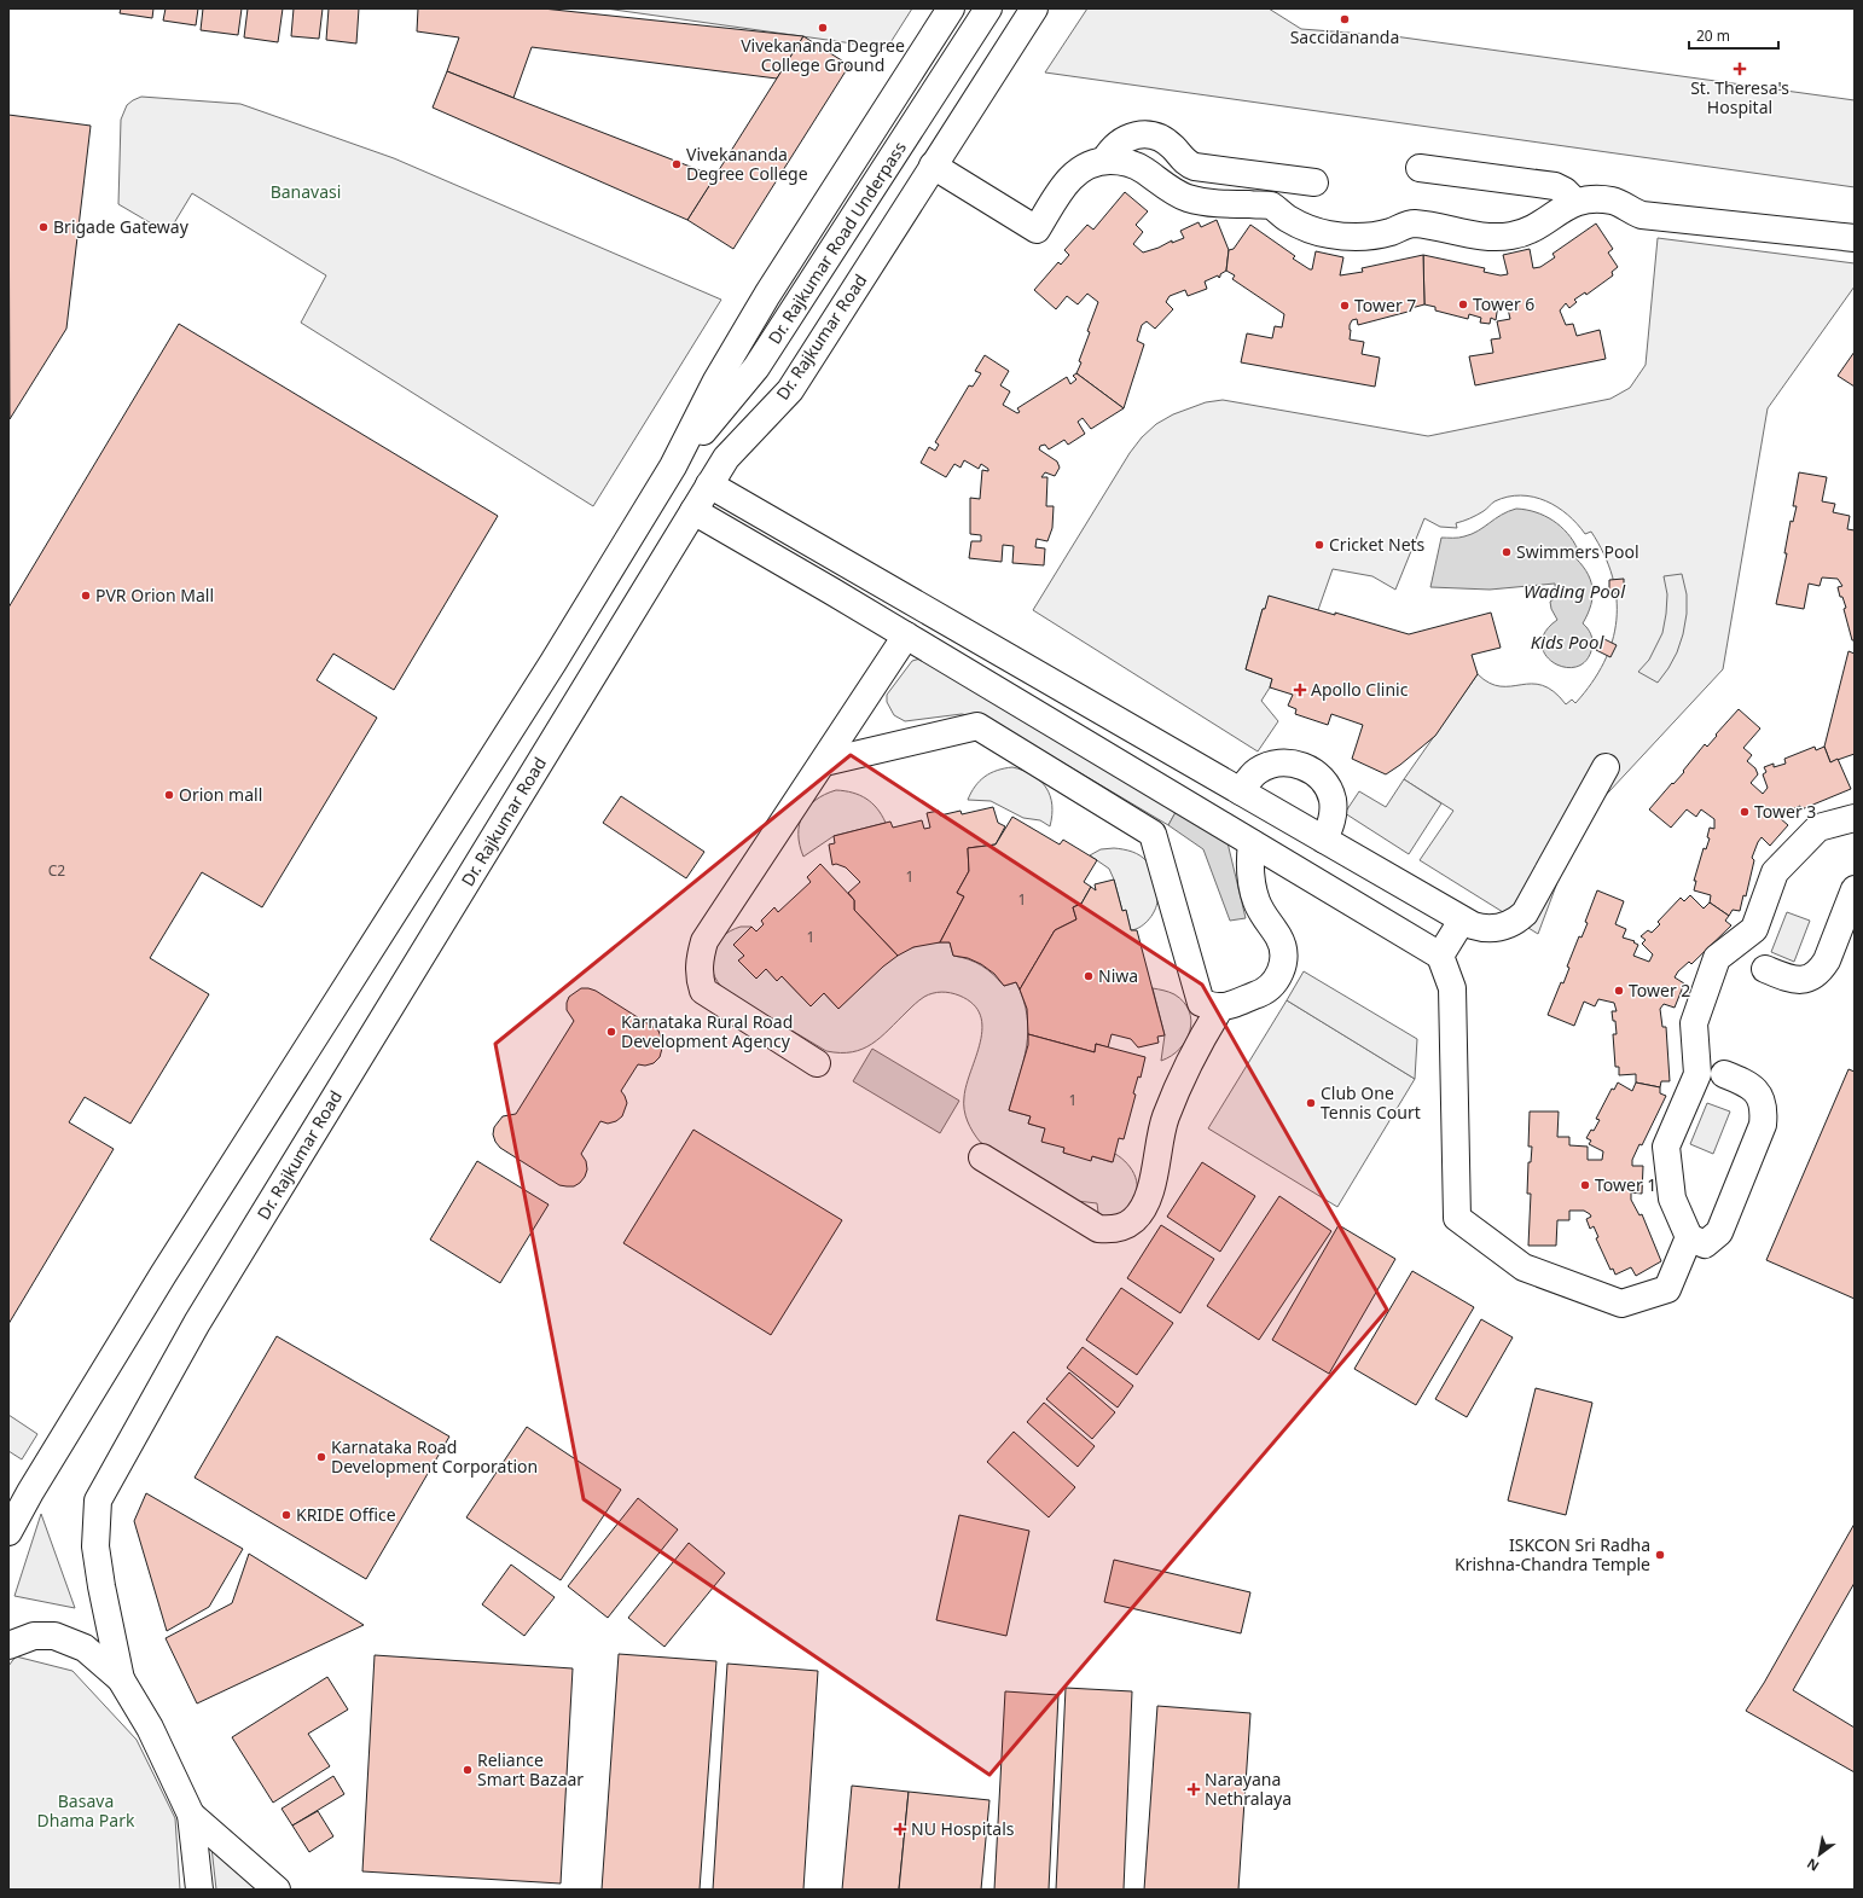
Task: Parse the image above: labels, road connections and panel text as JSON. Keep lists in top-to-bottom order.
{
  "streets": {
    "street": ["Dr. Rajkumar Road Underpass", "Dr. Rajkumar Road"]
  },
  "water": ["Wading Pool", "Kids Pool"],
  "parks": ["Banavasi", "Basava Dhama Park"],
  "places": {
    "other": [
      "Saccidananda",
      "Vivekananda Degree College Ground",
      "Vivekananda Degree College",
      "Brigade Gateway",
      "Tower 6",
      "Tower 7",
      "Cricket Nets",
      "Swimmers Pool",
      "PVR Orion Mall",
      "Orion mall",
      "Tower 3",
      "Niwa",
      "Tower 2",
      "Karnataka Rural Road Development Agency",
      "Club One Tennis Court",
      "Tower 1",
      "Karnataka Road Development Corporation",
      "KRIDE Office",
      "ISKCON Sri Radha Krishna-Chandra Temple",
      "Reliance Smart Bazaar"
    ],
    "health": [
      "St. Theresa's Hospital",
      "Apollo Clinic",
      "Narayana Nethralaya",
      "NU Hospitals"
    ]
  },
  "house_numbers": [
    "C2",
    "1",
    "1",
    "1",
    "1"
  ],
  "scale_bar": "20 m",
  "north": "bottom left"
}
